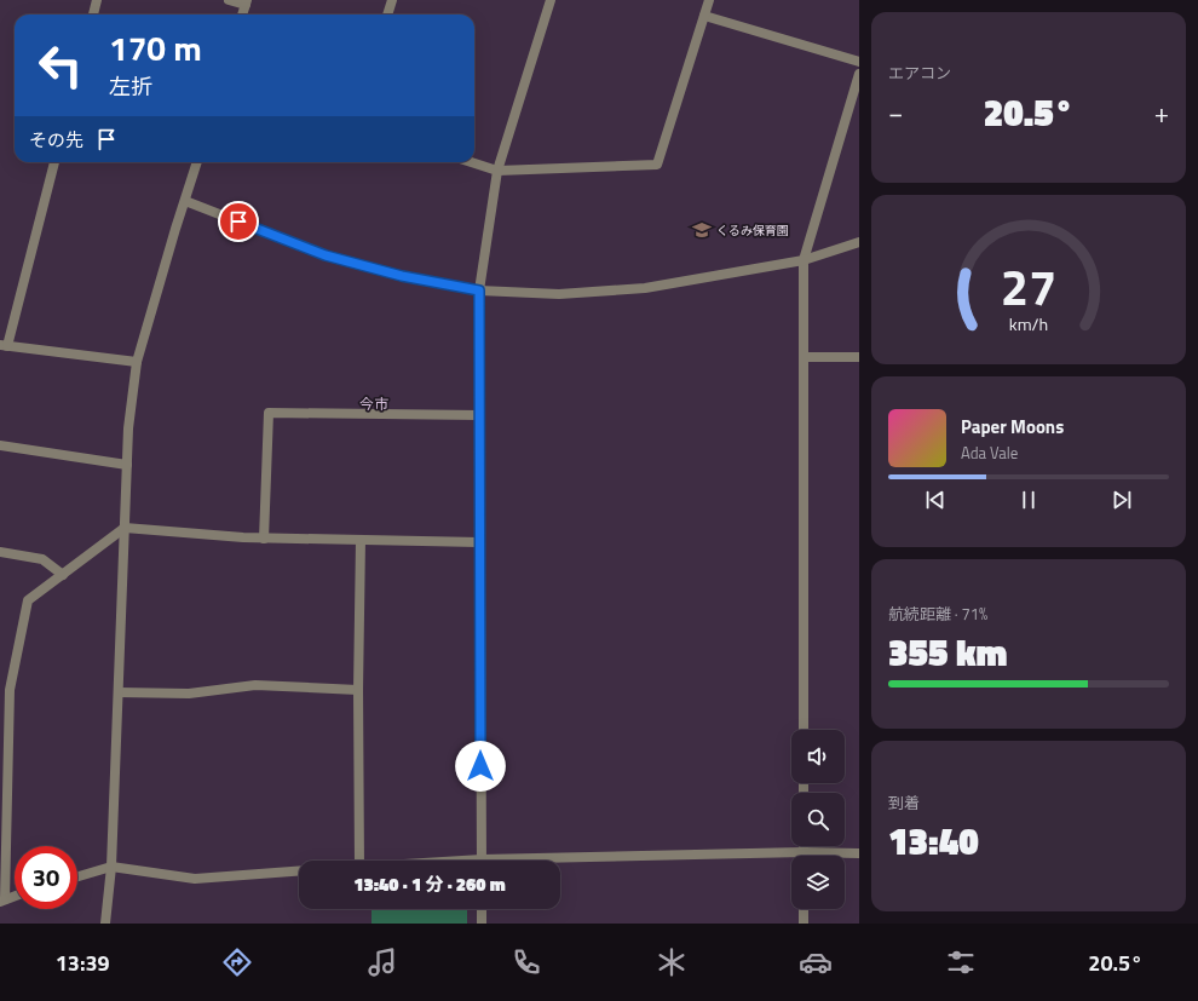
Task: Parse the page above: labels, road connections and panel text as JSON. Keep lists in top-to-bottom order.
{
  "districts": ["今市"],
  "places": {
    "school or university": ["くるみ保育園"]
  },
  "page": {
    "tile": [
      "エアコン",
      ["航続距離 · 71%", "355 km"],
      ["到着", "13:40"]
    ],
    "turn": ["170 m", "左折"],
    "heat": ["−", "20.5°", "+"],
    "then": "その先",
    "song": ["Paper Moons", "Ada Vale"],
    "limit": "30",
    "trip": "13:40 · 1 分 · 260 m",
    "tabs": ["13:39", "20.5°"],
    "gauge": ["27", "km/h"]
  }
}
